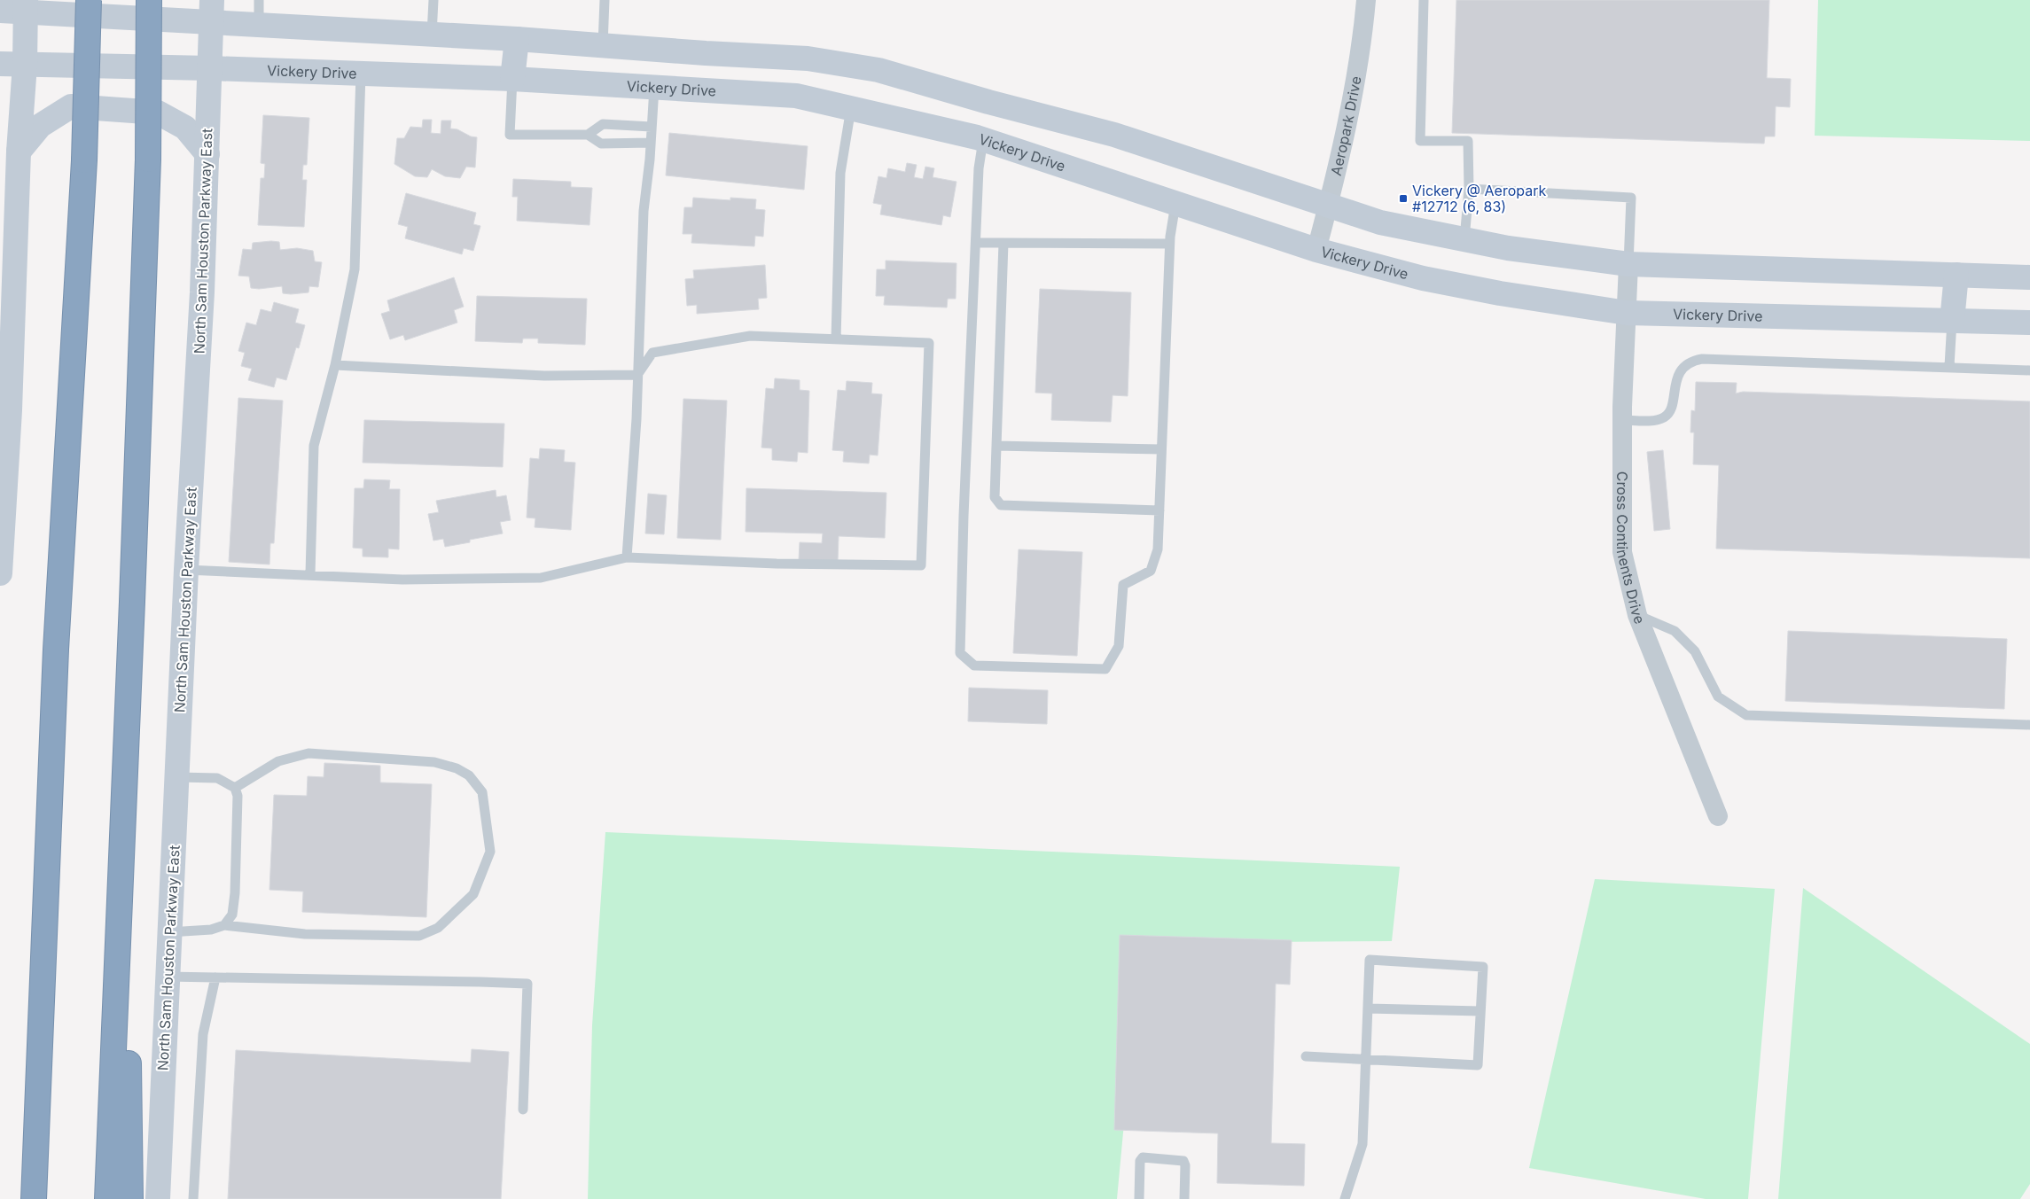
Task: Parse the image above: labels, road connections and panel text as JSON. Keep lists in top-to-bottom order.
{
  "streets": {
    "main road": ["Vickery Drive", "North Sam Houston Parkway East"],
    "street": ["Aeropark Drive", "Cross Continents Drive"]
  },
  "crossings": [
    ["Vickery Drive", "Aeropark Drive"],
    ["Vickery Drive", "North Sam Houston Parkway East"],
    ["Vickery Drive", "Cross Continents Drive"]
  ],
  "places": {
    "transit": ["Vickery @ Aeropark #12712 (6, 83)"]
  }
}
